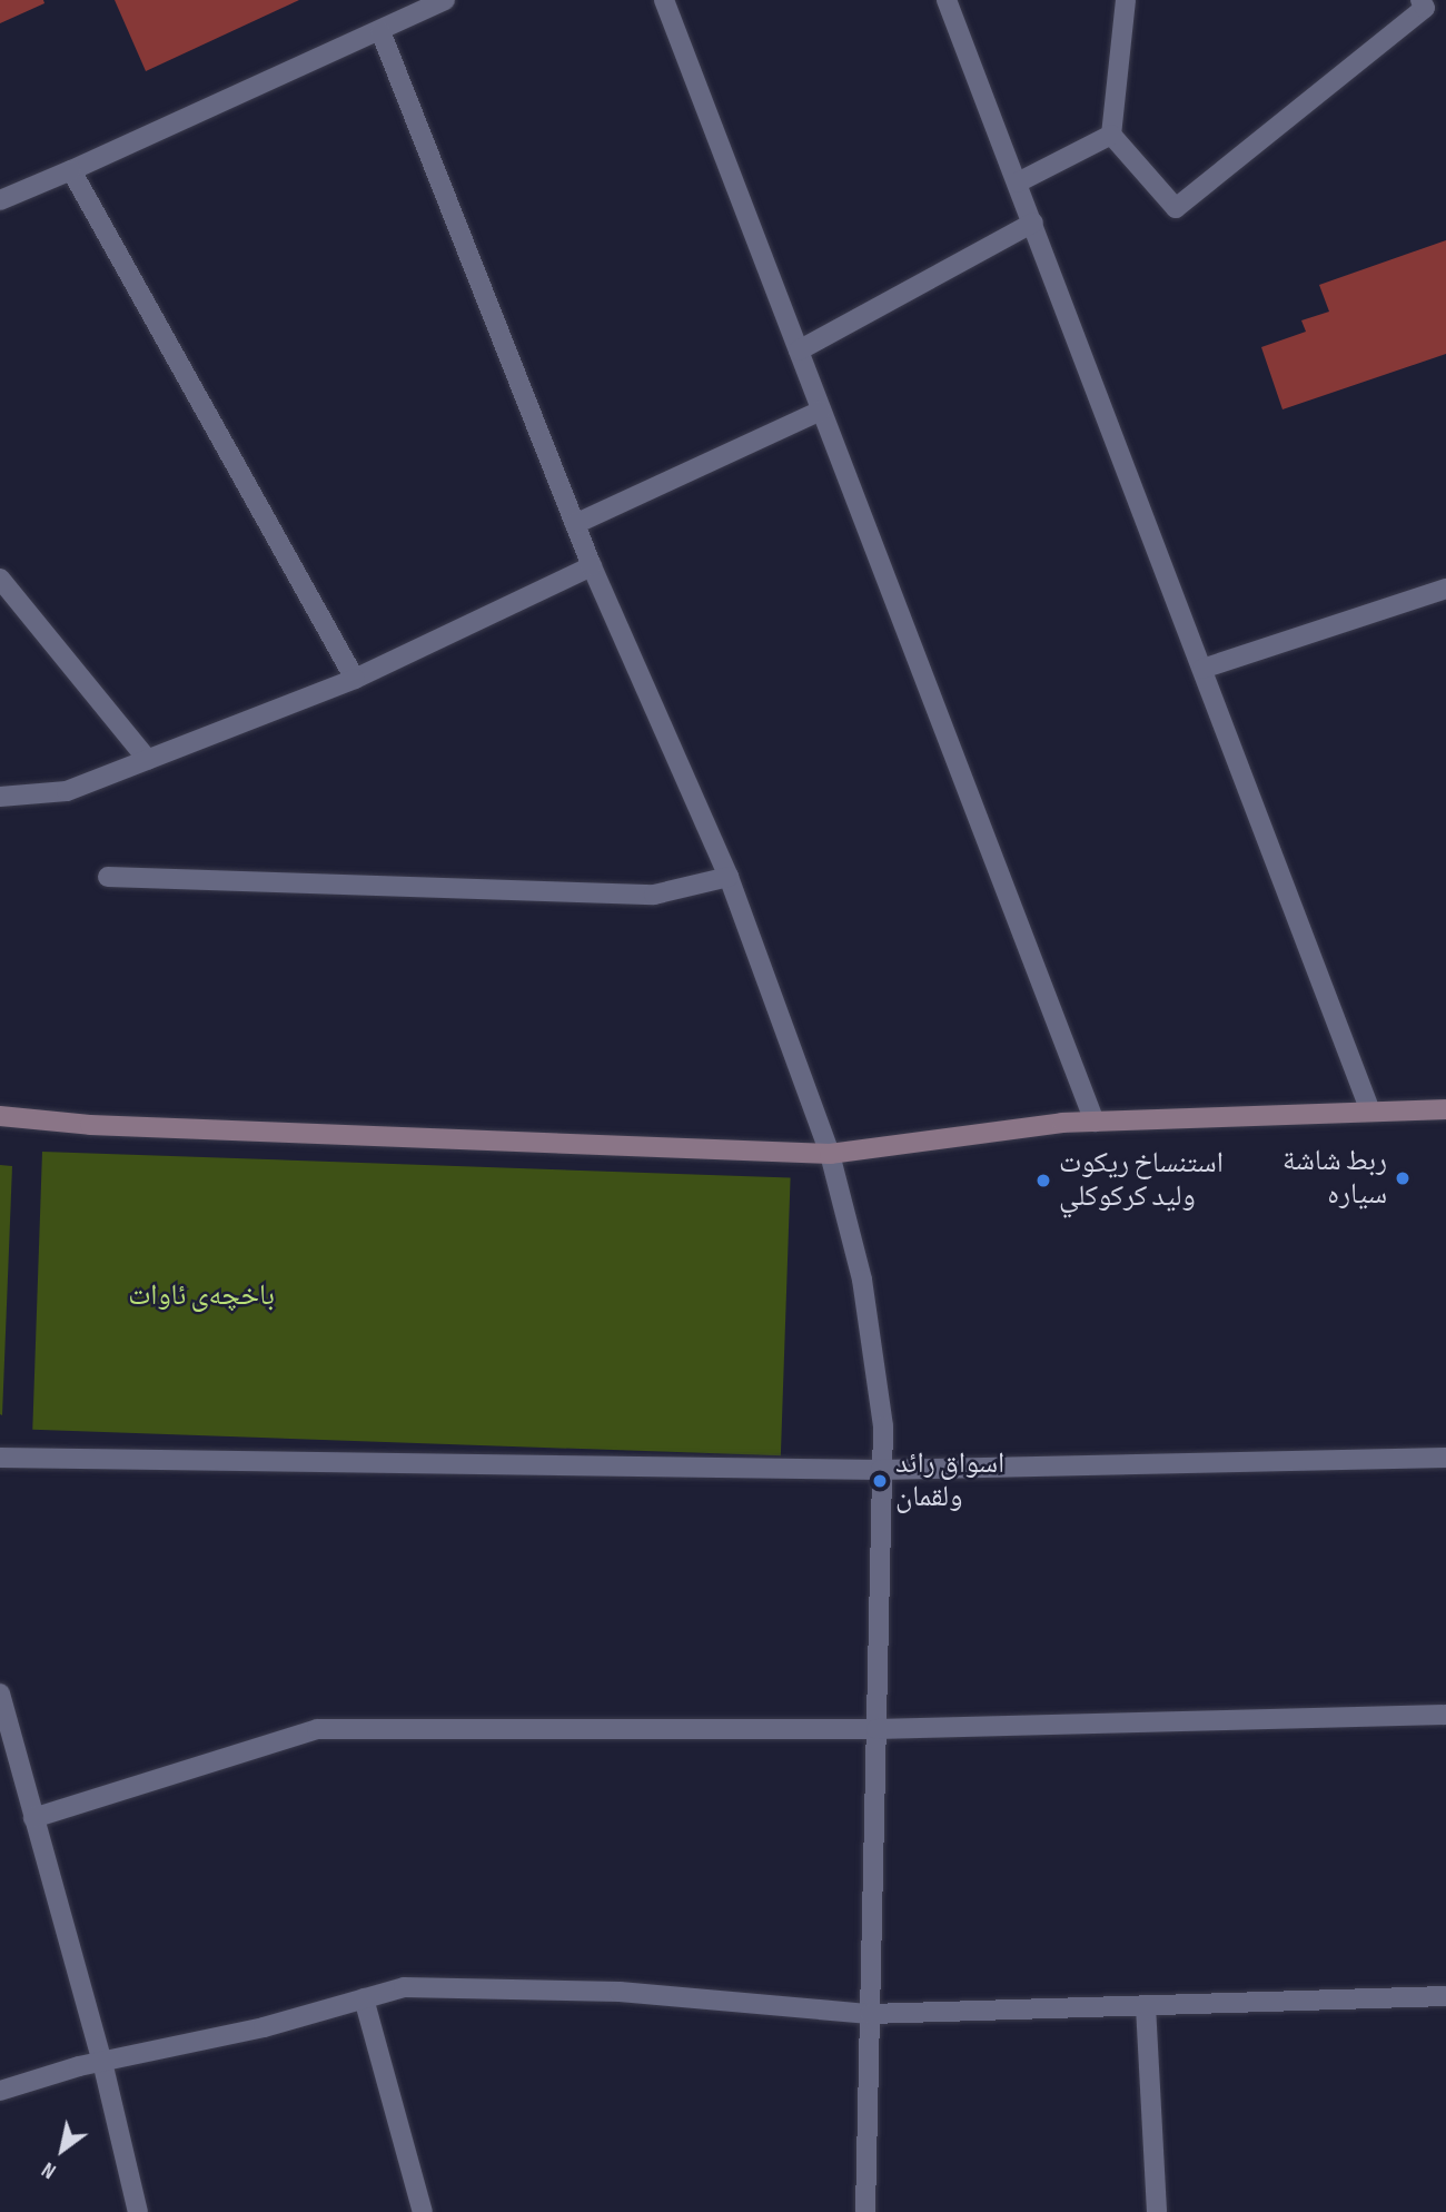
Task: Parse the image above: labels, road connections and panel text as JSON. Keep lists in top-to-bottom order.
{
  "parks": ["باخچەی ئاوات"],
  "places": ["ربط شاشة سياره", "استنساخ ريكوت وليد كركوكلي", "اسواق رائد ولقمان"],
  "north": "bottom left"
}
